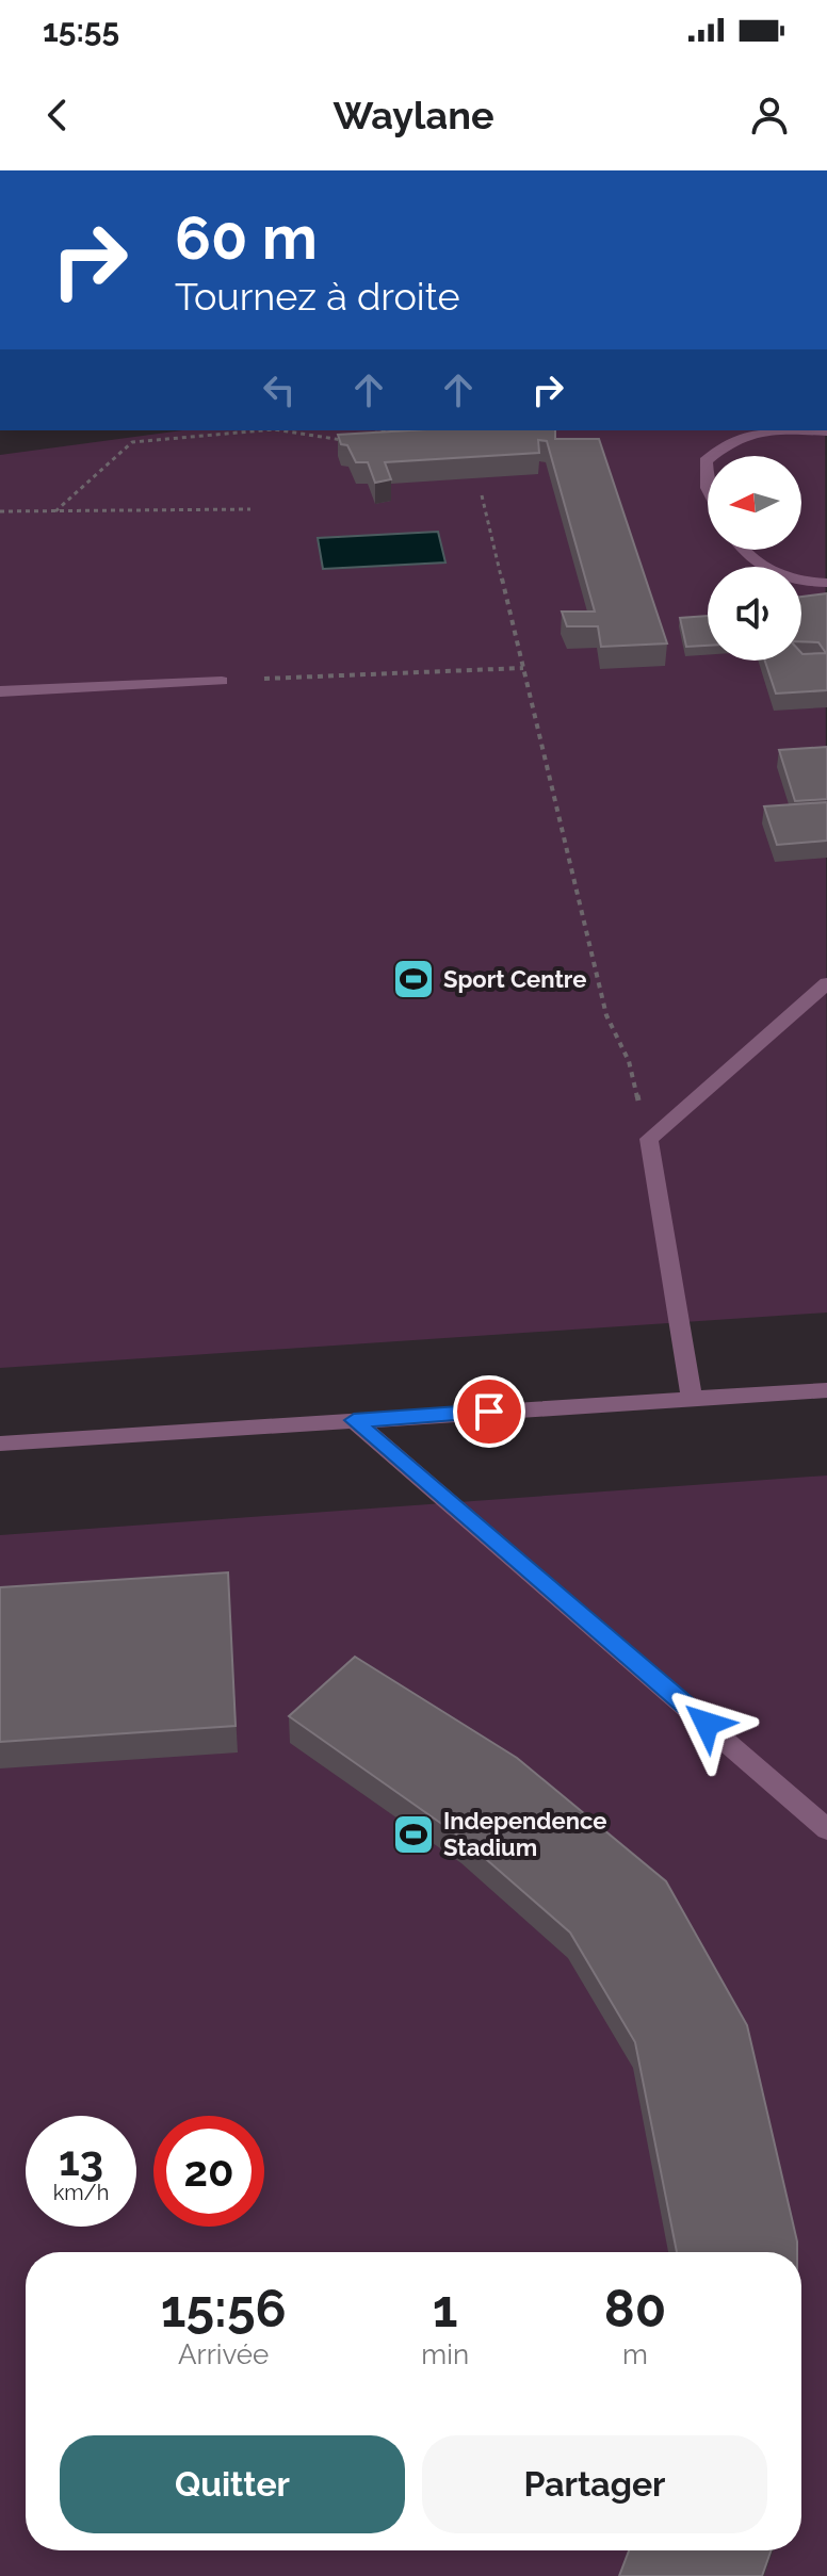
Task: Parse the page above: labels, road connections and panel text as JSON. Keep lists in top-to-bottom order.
{
  "places": {
    "sports": ["Sport Centre", "Independence Stadium"]
  },
  "north": "left",
  "page": {
    "status": "15:55",
    "header": "Waylane",
    "turn": ["60 m", "Tournez à droite"],
    "speed": "13 km/h",
    "limit": "20",
    "eta": [
      "15:56",
      "Arrivée",
      "1",
      "min",
      "80",
      "m"
    ],
    "buttons": ["Quitter", "Partager"]
  }
}
